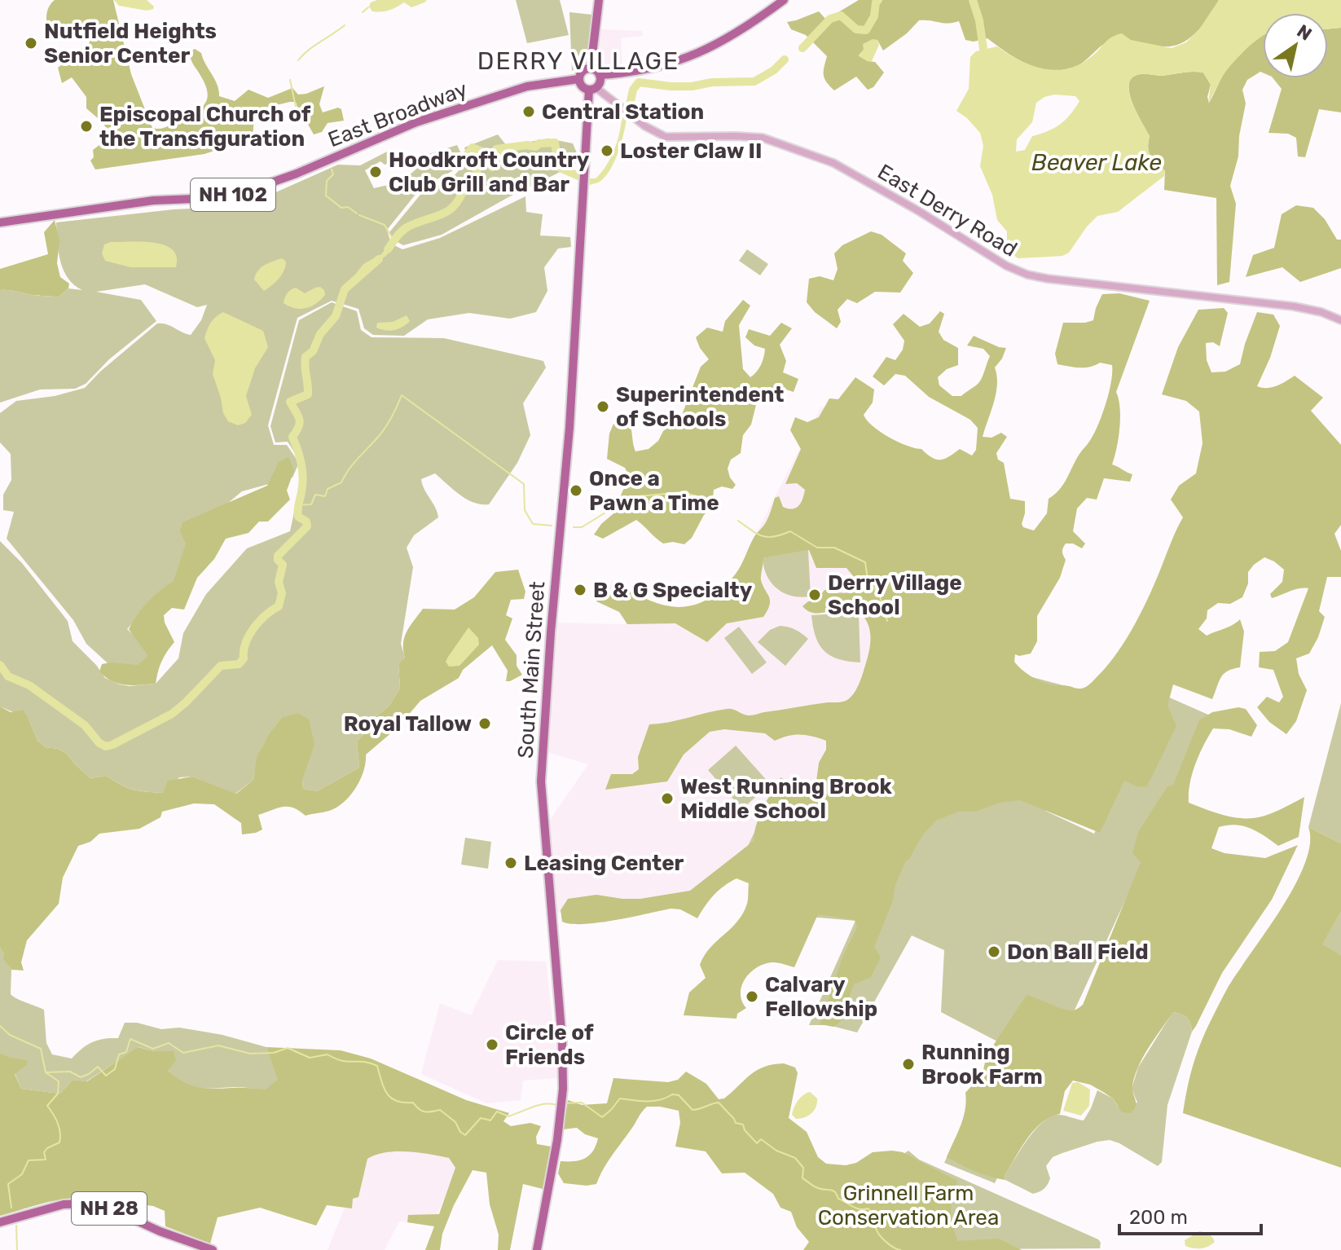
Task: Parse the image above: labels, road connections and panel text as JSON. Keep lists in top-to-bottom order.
{
  "streets": {
    "main road": [
      "East Broadway",
      "NH 102",
      "South Main Street",
      "NH 28"
    ],
    "street": ["East Derry Road"]
  },
  "crossings": [
    ["East Broadway", "East Derry Road"],
    ["East Broadway", "South Main Street"],
    ["East Derry Road", "South Main Street"]
  ],
  "districts": ["DERRY VILLAGE"],
  "water": ["Beaver Lake"],
  "parks": ["Grinnell Farm Conservation Area"],
  "places": [
    "Nutfield Heights Senior Center",
    "Central Station",
    "Episcopal Church of the Transfiguration",
    "Loster Claw II",
    "Hoodkroft Country Club Grill and Bar",
    "Superintendent of Schools",
    "Once a Pawn a Time",
    "B & G Specialty",
    "Derry Village School",
    "Royal Tallow",
    "West Running Brook Middle School",
    "Leasing Center",
    "Don Ball Field",
    "Calvary Fellowship",
    "Circle of Friends",
    "Running Brook Farm"
  ],
  "scale_bar": "200 m",
  "north": "top right"
}
